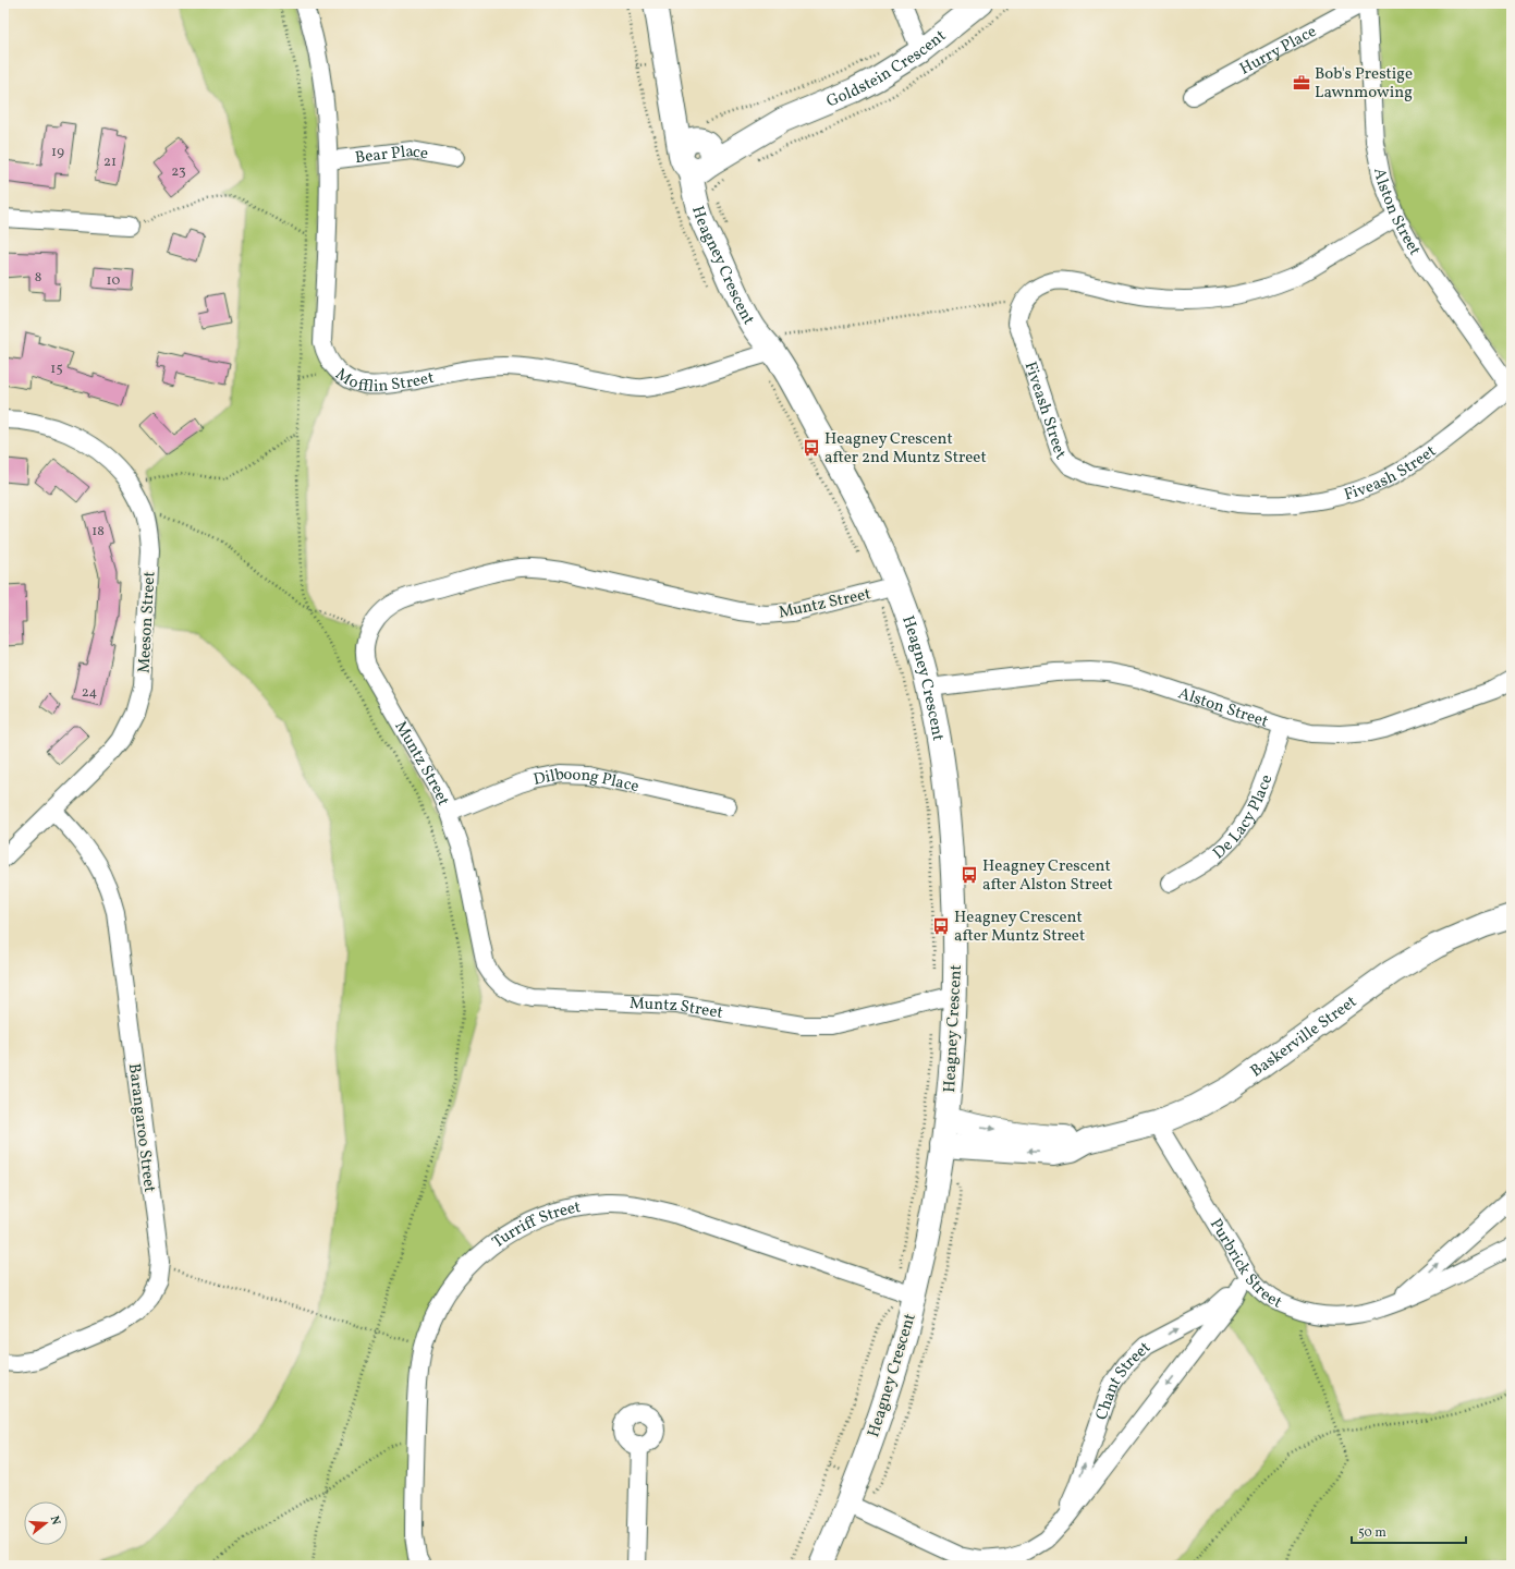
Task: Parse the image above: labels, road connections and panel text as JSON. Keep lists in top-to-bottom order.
{
  "streets": {
    "street": [
      "Hurry Place",
      "Goldstein Crescent",
      "Bear Place",
      "Alston Street",
      "Heagney Crescent",
      "Mofflin Street",
      "Fiveash Street",
      "Muntz Street",
      "Meeson Street",
      "Dilboong Place",
      "De Lacy Place",
      "Baskerville Street",
      "Barangaroo Street",
      "Turriff Street",
      "Purbrick Street",
      "Chant Street"
    ]
  },
  "crossings": [
    ["Goldstein Crescent", "Heagney Crescent"],
    ["Bear Place", "Mofflin Street"],
    ["Alston Street", "Heagney Crescent"],
    ["Alston Street", "Fiveash Street"],
    ["Alston Street", "De Lacy Place"],
    ["Heagney Crescent", "Mofflin Street"],
    ["Heagney Crescent", "Muntz Street"],
    ["Heagney Crescent", "Baskerville Street"],
    ["Heagney Crescent", "Turriff Street"],
    ["Heagney Crescent", "Chant Street"],
    ["Muntz Street", "Dilboong Place"],
    ["Meeson Street", "Barangaroo Street"],
    ["Baskerville Street", "Purbrick Street"],
    ["Purbrick Street", "Chant Street"]
  ],
  "places": {
    "office": ["Bob's Prestige Lawnmowing"],
    "bus stop": ["Heagney Crescent after 2nd Muntz Street", "Heagney Crescent after Alston Street", "Heagney Crescent after Muntz Street"]
  },
  "house_numbers": [
    "19",
    "21",
    "23",
    "8",
    "10",
    "15",
    "18",
    "24"
  ],
  "scale_bar": "50 m",
  "north": "right"
}
